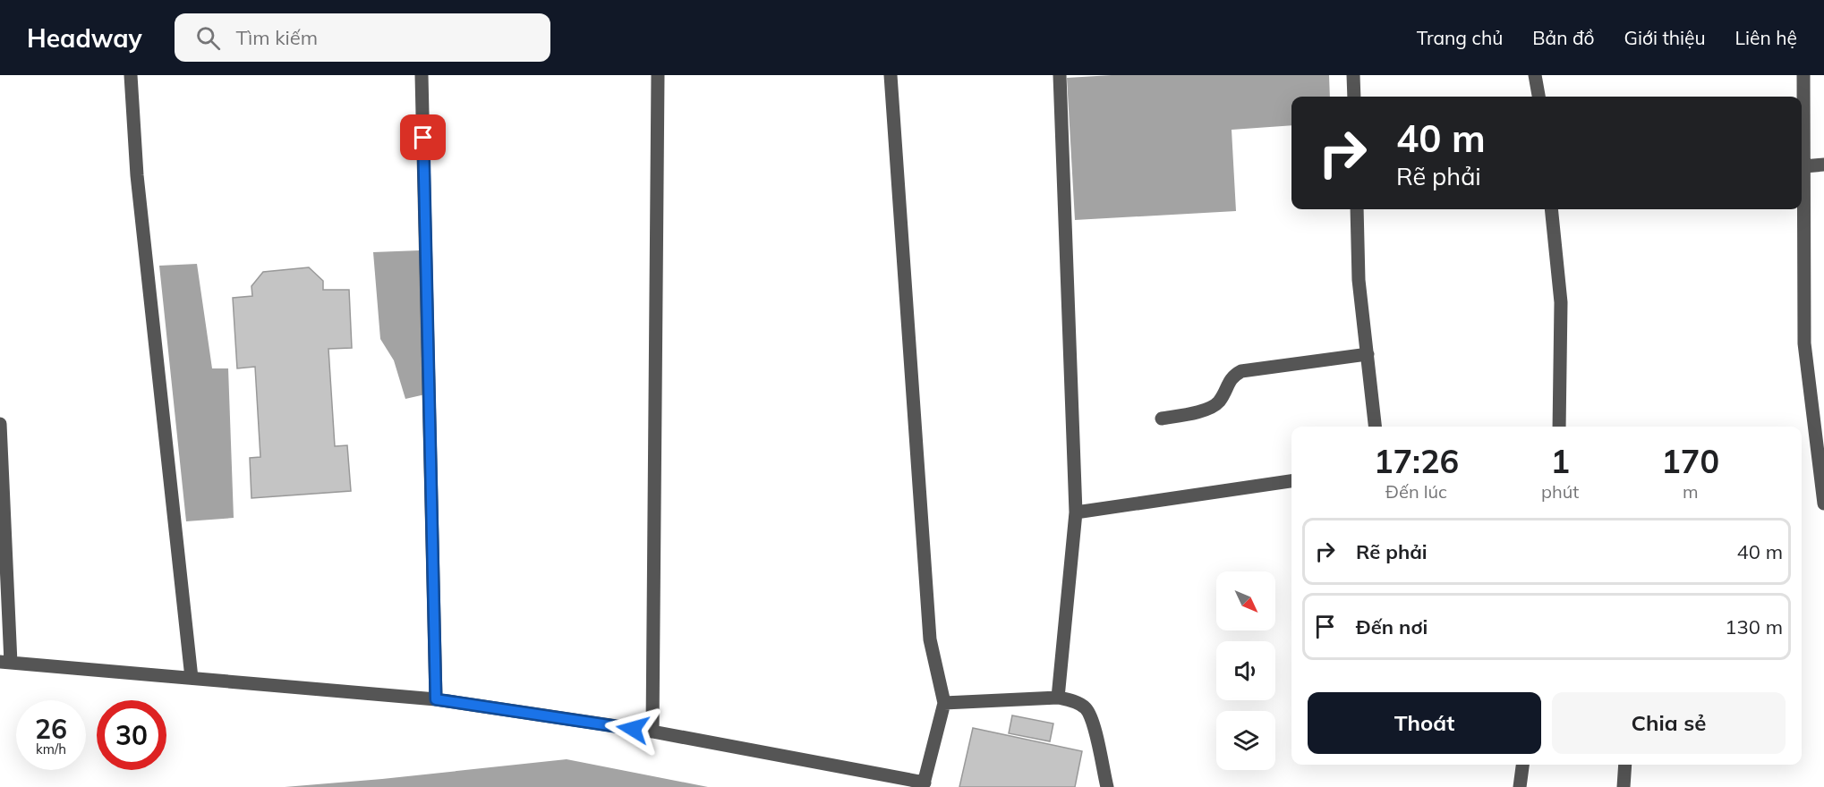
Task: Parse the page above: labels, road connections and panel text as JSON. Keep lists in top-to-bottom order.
{
  "north": "bottom right",
  "page": {
    "header": "Headway",
    "search": "Tìm kiếm",
    "nav": [
      "Trang chủ",
      "Bản đồ",
      "Giới thiệu",
      "Liên hệ"
    ],
    "turn": ["40 m", "Rẽ phải"],
    "eta": [
      "17:26",
      "Đến lúc",
      "1",
      "phút",
      "170",
      "m"
    ],
    "list": [
      {
        "name": "Rẽ phải",
        "value": "40 m"
      },
      {
        "name": "Đến nơi",
        "value": "130 m"
      }
    ],
    "buttons": ["Thoát", "Chia sẻ"],
    "speed": "26 km/h",
    "limit": "30"
  }
}
